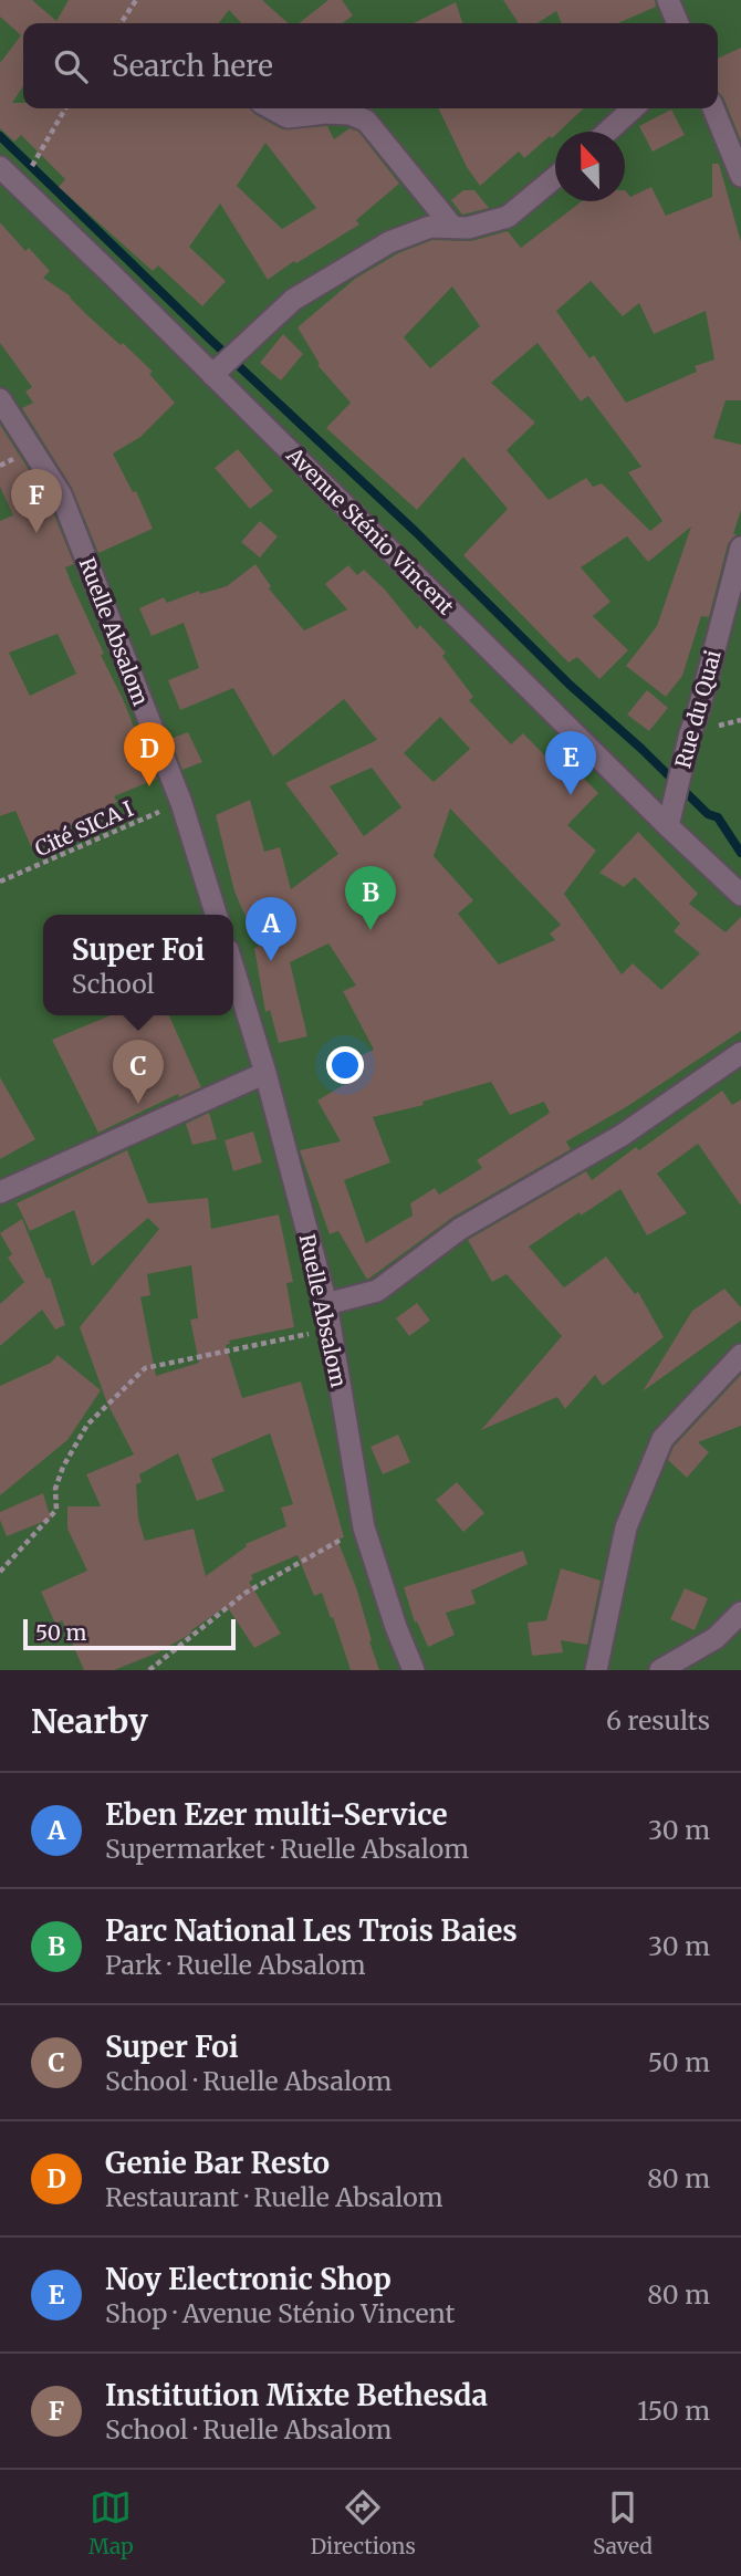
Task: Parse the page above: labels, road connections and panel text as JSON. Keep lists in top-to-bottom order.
{
  "streets": {
    "street": ["Avenue Sténio Vincent", "Ruelle Absalom", "Rue du Quai"],
    "path": ["Cité SICA I"]
  },
  "crossings": [
    ["Avenue Sténio Vincent", "Rue du Quai"],
    ["Ruelle Absalom", "Cité SICA I"]
  ],
  "scale_bar": "50 m",
  "north": "top",
  "page": {
    "search": "Search here",
    "pins": [
      "F",
      "D",
      "E",
      "B",
      "A",
      "C"
    ],
    "popup": ["Super Foi", "School"],
    "scale": "50 m",
    "heading": ["Nearby", "6 results"],
    "list": [
      {
        "mark": "A",
        "name": "Eben Ezer multi-Service",
        "note": "Supermarket · Ruelle Absalom",
        "value": "30 m"
      },
      {
        "mark": "B",
        "name": "Parc National Les Trois Baies",
        "note": "Park · Ruelle Absalom",
        "value": "30 m"
      },
      {
        "mark": "C",
        "name": "Super Foi",
        "note": "School · Ruelle Absalom",
        "value": "50 m"
      },
      {
        "mark": "D",
        "name": "Genie Bar Resto",
        "note": "Restaurant · Ruelle Absalom",
        "value": "80 m"
      },
      {
        "mark": "E",
        "name": "Noy Electronic Shop",
        "note": "Shop · Avenue Sténio Vincent",
        "value": "80 m"
      },
      {
        "mark": "F",
        "name": "Institution Mixte Bethesda",
        "note": "School · Ruelle Absalom",
        "value": "150 m"
      }
    ],
    "nav": ["Map", "Directions", "Saved"]
  }
}
